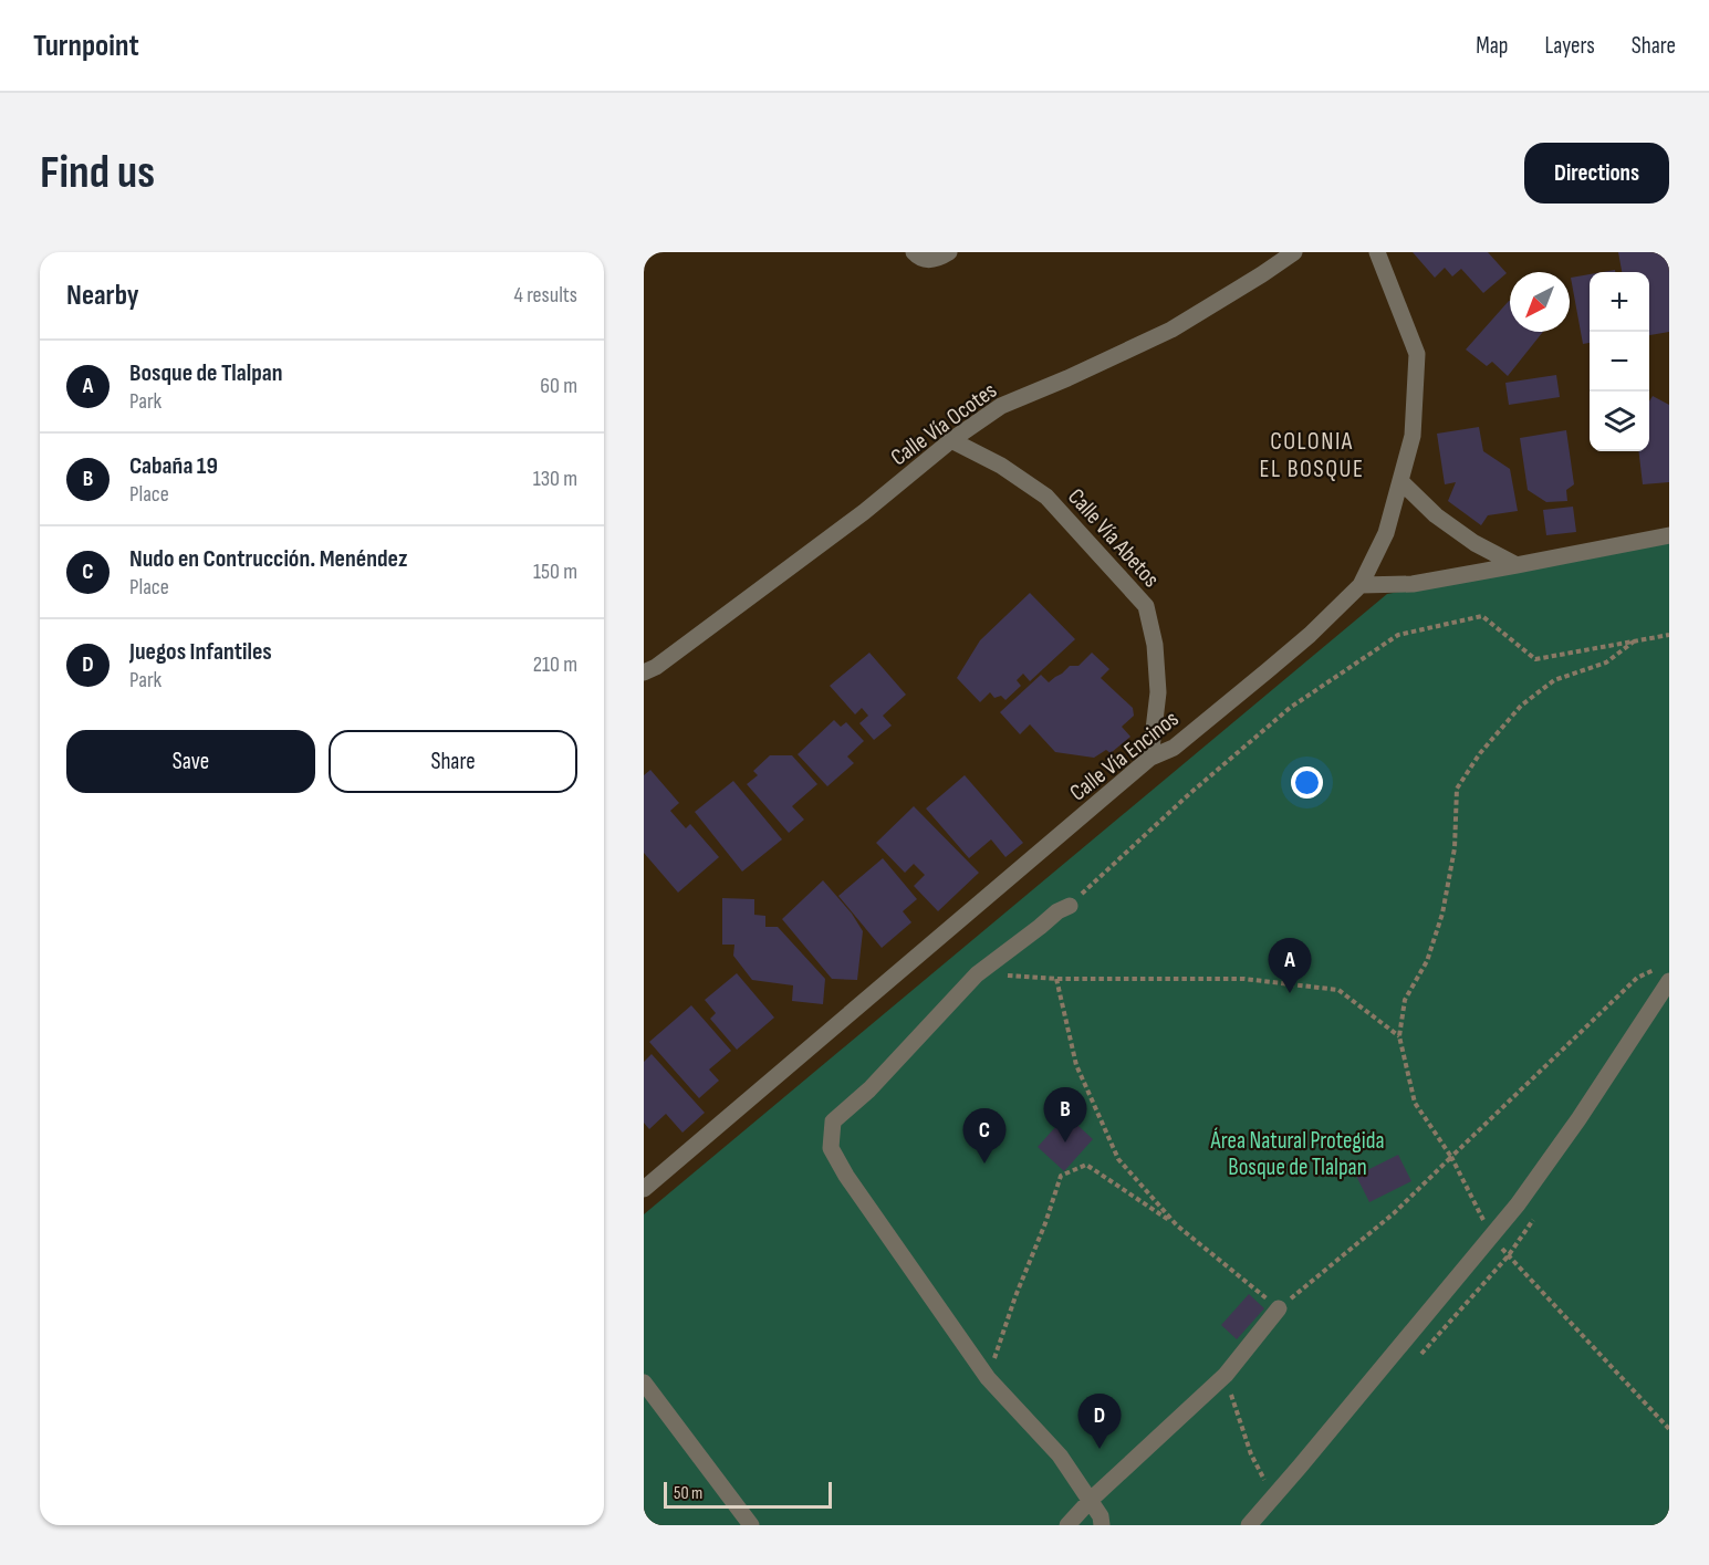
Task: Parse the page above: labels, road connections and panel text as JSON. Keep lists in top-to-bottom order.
{
  "streets": {
    "street": ["Calle Vía Ocotes", "Calle Vía Abetos", "Calle Vía Encinos"]
  },
  "crossings": [
    ["Calle Vía Ocotes", "Calle Vía Abetos"],
    ["Calle Vía Abetos", "Calle Vía Encinos"]
  ],
  "districts": ["COLONIA EL BOSQUE"],
  "parks": ["Área Natural Protegida Bosque de Tlalpan"],
  "scale_bar": "50 m",
  "north": "bottom left",
  "page": {
    "header": "Turnpoint",
    "nav": ["Map", "Layers", "Share"],
    "buttons": [
      "Directions",
      ["Save", "Share"]
    ],
    "title": "Find us",
    "heading": ["Nearby", "4 results"],
    "map_buttons": ["+", "−"],
    "list": [
      {
        "mark": "A",
        "name": "Bosque de Tlalpan",
        "note": "Park",
        "value": "60 m"
      },
      {
        "mark": "B",
        "name": "Cabaña 19",
        "note": "Place",
        "value": "130 m"
      },
      {
        "mark": "C",
        "name": "Nudo en Contrucción. Menéndez",
        "note": "Place",
        "value": "150 m"
      },
      {
        "mark": "D",
        "name": "Juegos Infantiles",
        "note": "Park",
        "value": "210 m"
      }
    ],
    "pins": [
      "A",
      "B",
      "C",
      "D"
    ],
    "scale": "50 m"
  }
}
